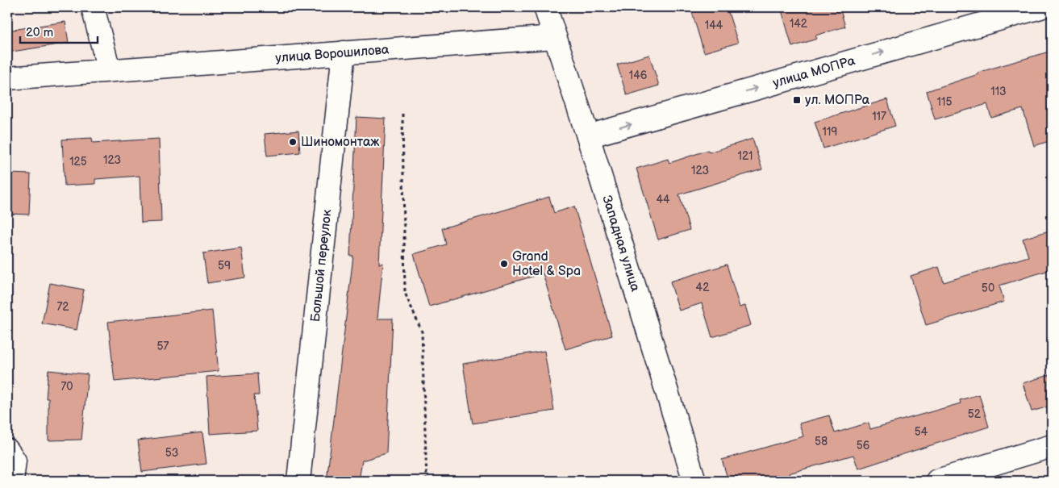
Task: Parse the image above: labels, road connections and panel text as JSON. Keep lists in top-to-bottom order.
{
  "streets": {
    "street": [
      "улица Ворошилова",
      "улица МОПРа",
      "Западная улица",
      "Большой переулок"
    ]
  },
  "crossings": [
    ["улица Ворошилова", "Западная улица"],
    ["улица Ворошилова", "Большой переулок"],
    ["улица МОПРа", "Западная улица"]
  ],
  "one_way": ["улица МОПРа"],
  "places": {
    "transit": ["ул. МОПРа"],
    "other": ["Шиномонтаж", "Grand Hotel & Spa"]
  },
  "house_numbers": [
    "142",
    "144",
    "146",
    "113",
    "115",
    "117",
    "119",
    "121",
    "123",
    "125",
    "123",
    "44",
    "59",
    "42",
    "50",
    "72",
    "57",
    "70",
    "52",
    "54",
    "58",
    "56",
    "53"
  ],
  "scale_bar": "20 m"
}
